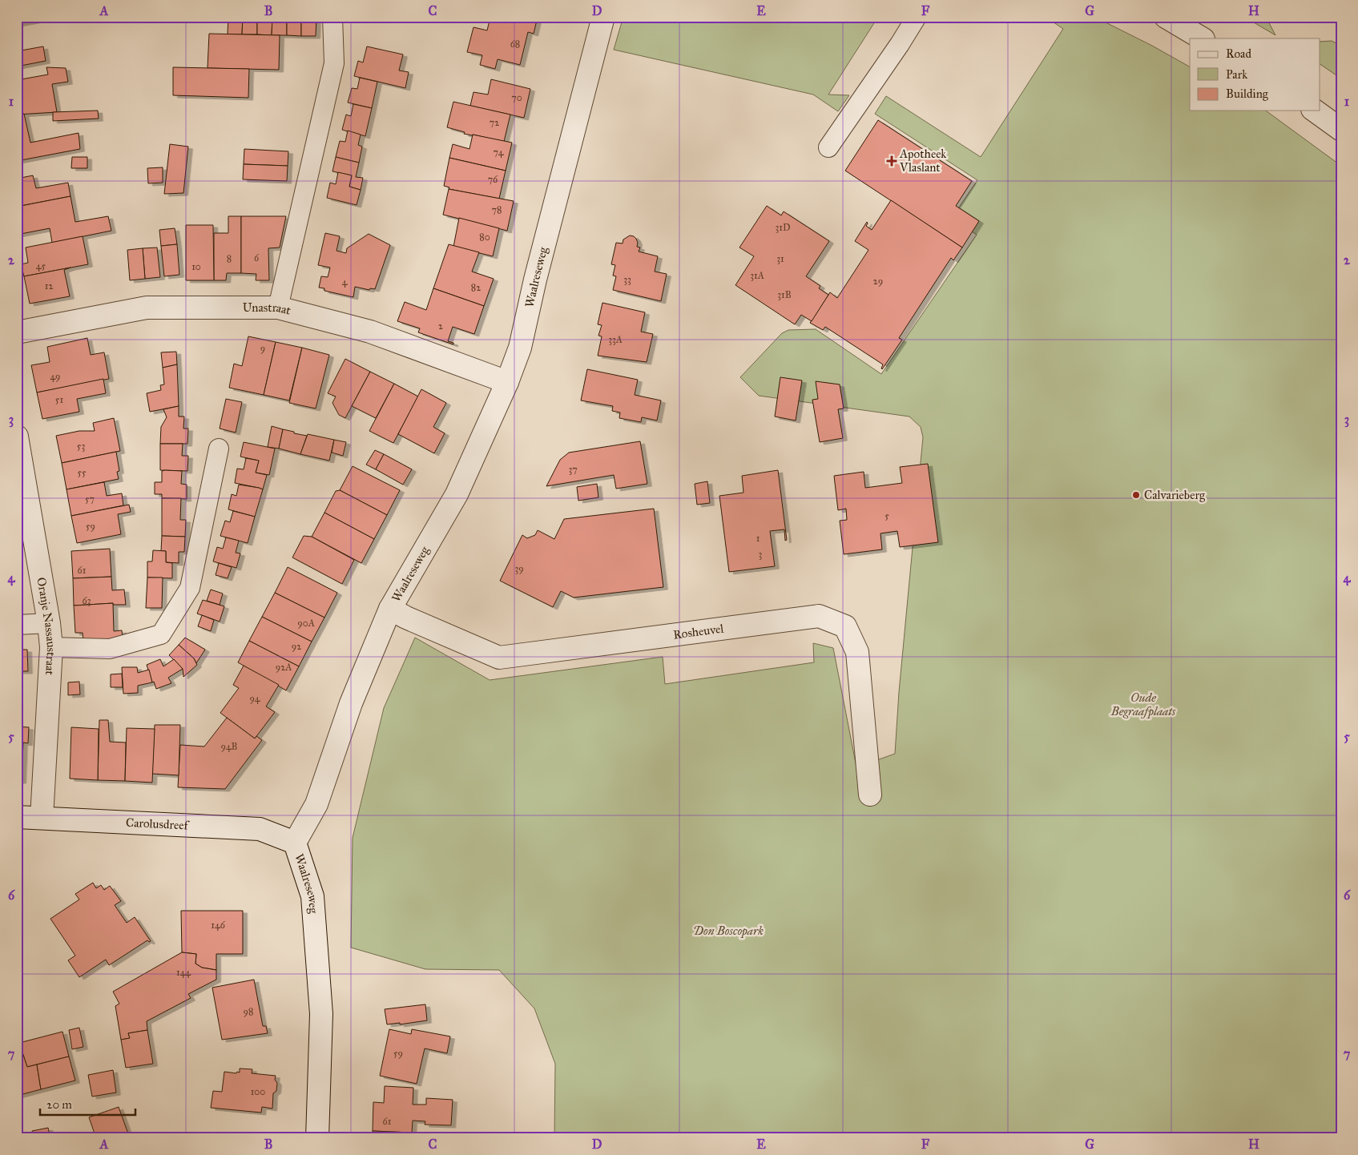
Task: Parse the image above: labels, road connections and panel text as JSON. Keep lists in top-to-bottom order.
{
  "streets": {
    "street": [
      "Waalreseweg",
      "Unastraat",
      "Oranje Nassaustraat",
      "Rosheuvel",
      "Carolusdreef"
    ]
  },
  "crossings": [
    ["Waalreseweg", "Unastraat"],
    ["Waalreseweg", "Rosheuvel"],
    ["Waalreseweg", "Carolusdreef"],
    ["Oranje Nassaustraat", "Carolusdreef"]
  ],
  "parks": ["Oude Begraafplaats", "Don Boscopark"],
  "places": {
    "health": ["Apotheek Vlaslant"],
    "other": ["Calvarieberg"]
  },
  "house_numbers": [
    "68",
    "70",
    "72",
    "74",
    "76",
    "78",
    "31D",
    "80",
    "6",
    "8",
    "31",
    "45",
    "10",
    "31A",
    "33",
    "29",
    "4",
    "12",
    "82",
    "31B",
    "2",
    "33A",
    "9",
    "49",
    "51",
    "53",
    "37",
    "55",
    "57",
    "5",
    "59",
    "1",
    "3",
    "39",
    "61",
    "63",
    "90A",
    "92",
    "92A",
    "94",
    "94B",
    "146",
    "144",
    "98",
    "59",
    "100",
    "61"
  ],
  "legend": ["Road", "Park", "Building"],
  "scale_bar": "20 m",
  "grid": {
    "columns": [
      "A",
      "B",
      "C",
      "D",
      "E",
      "F",
      "G",
      "H"
    ],
    "rows": [
      "1",
      "2",
      "3",
      "4",
      "5",
      "6",
      "7"
    ]
  }
}
